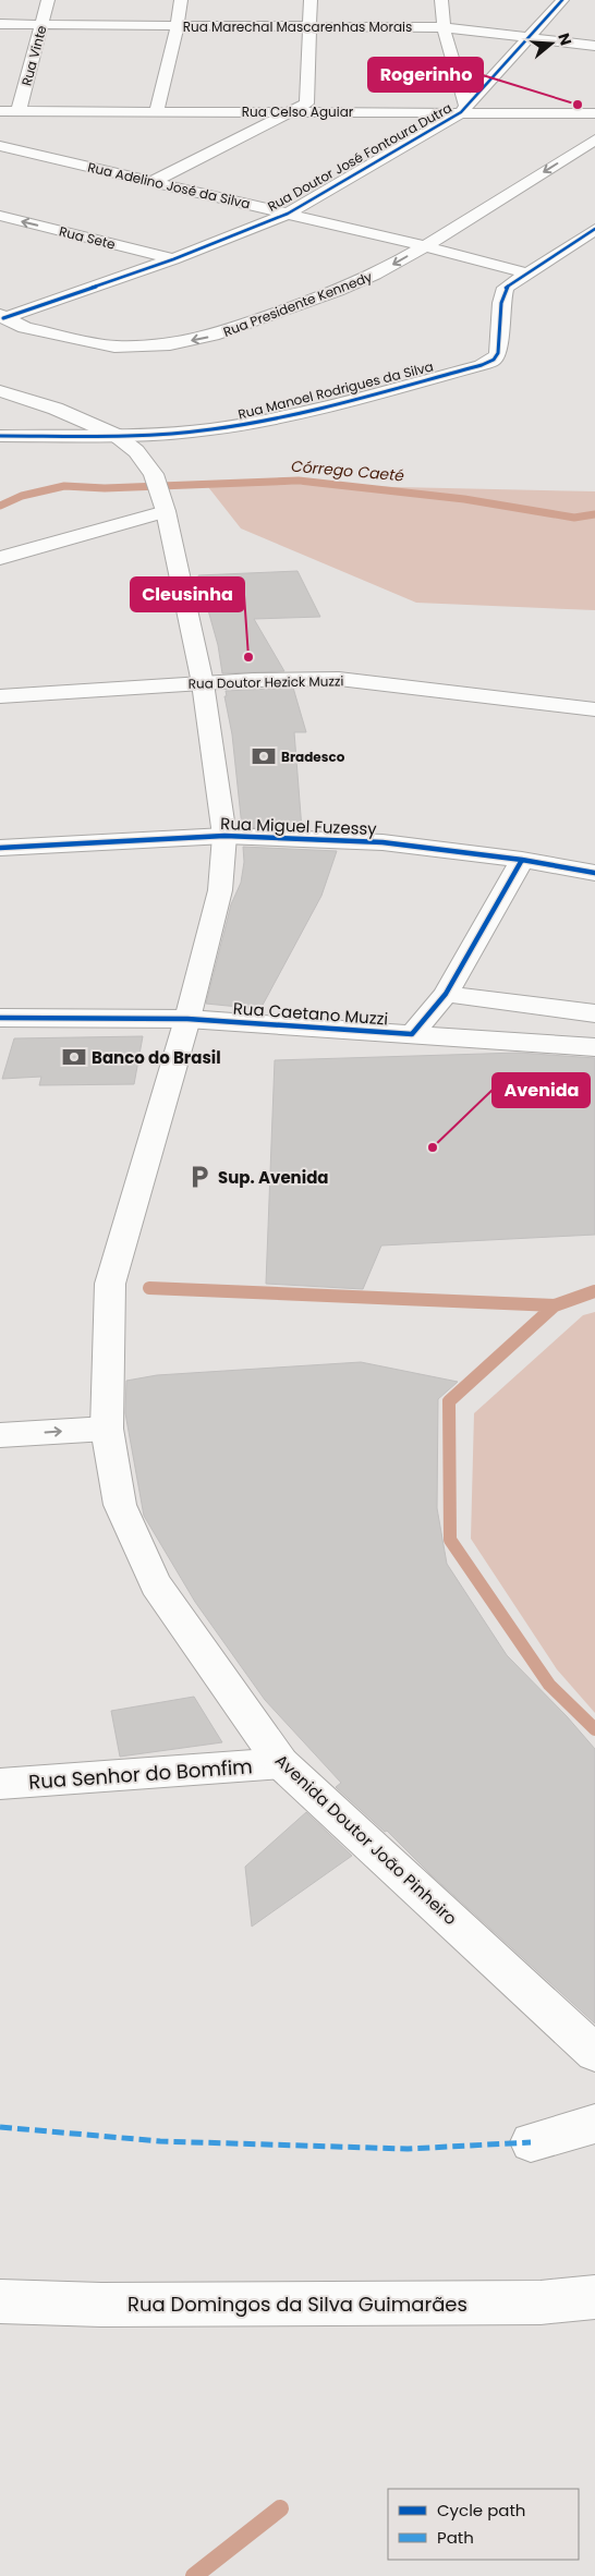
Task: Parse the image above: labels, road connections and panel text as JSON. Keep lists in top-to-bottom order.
{
  "streets": {
    "street": [
      "Rua Marechal Mascarenhas Morais",
      "Rua Vinte",
      "Rua Celso Aguiar",
      "Rua Doutor José Fontoura Dutra",
      "Rua Adelino José da Silva",
      "Rua Sete",
      "Rua Presidente Kennedy",
      "Rua Manoel Rodrigues da Silva",
      "Rua Doutor Hezick Muzzi",
      "Rua Miguel Fuzessy",
      "Rua Caetano Muzzi",
      "Rua Senhor do Bomfim",
      "Avenida Doutor João Pinheiro",
      "Rua Domingos da Silva Guimarães"
    ]
  },
  "crossings": [
    ["Rua Marechal Mascarenhas Morais", "Rua Vinte"],
    ["Rua Marechal Mascarenhas Morais", "Rua Doutor José Fontoura Dutra"],
    ["Rua Vinte", "Rua Celso Aguiar"],
    ["Rua Celso Aguiar", "Rua Doutor José Fontoura Dutra"],
    ["Rua Doutor José Fontoura Dutra", "Rua Adelino José da Silva"],
    ["Rua Doutor José Fontoura Dutra", "Rua Sete"],
    ["Rua Doutor José Fontoura Dutra", "Rua Presidente Kennedy"],
    ["Rua Adelino José da Silva", "Rua Presidente Kennedy"],
    ["Rua Adelino José da Silva", "Rua Manoel Rodrigues da Silva"],
    ["Rua Manoel Rodrigues da Silva", "Avenida Doutor João Pinheiro"],
    ["Rua Doutor Hezick Muzzi", "Avenida Doutor João Pinheiro"],
    ["Rua Miguel Fuzessy", "Avenida Doutor João Pinheiro"],
    ["Rua Caetano Muzzi", "Avenida Doutor João Pinheiro"],
    ["Rua Senhor do Bomfim", "Avenida Doutor João Pinheiro"]
  ],
  "one_way": ["Rua Sete"],
  "water": ["Córrego Caeté"],
  "places": {
    "other": ["Rogerinho", "Cleusinha", "Avenida"],
    "bank": ["Bradesco", "Banco do Brasil"],
    "parking": ["Sup. Avenida"]
  },
  "legend": ["Cycle path", "Path"],
  "north": "right"
}
